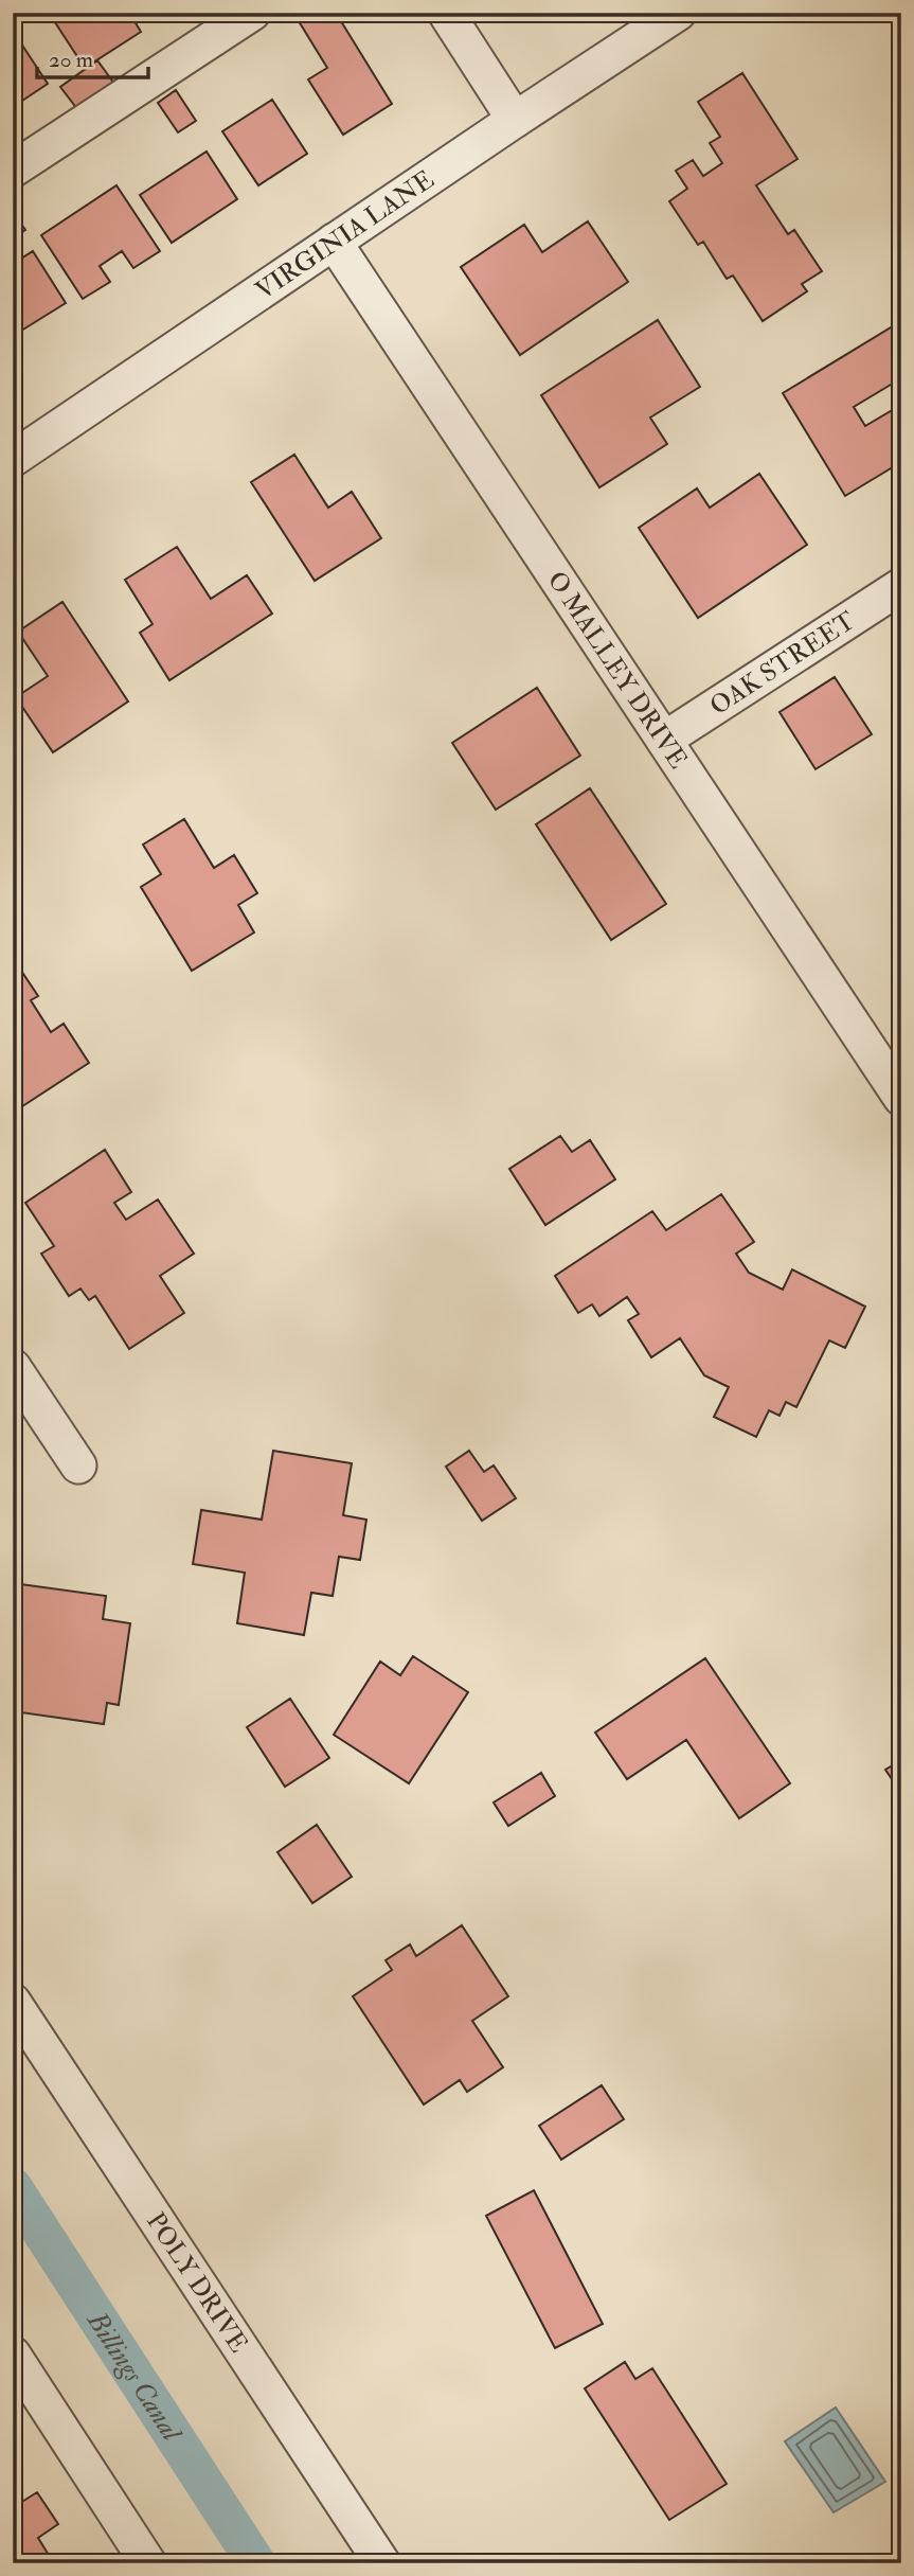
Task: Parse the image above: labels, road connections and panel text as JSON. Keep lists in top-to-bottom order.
{
  "streets": {
    "street": [
      "VIRGINIA LANE",
      "OAK STREET",
      "O MALLEY DRIVE",
      "POLY DRIVE"
    ]
  },
  "crossings": [
    ["VIRGINIA LANE", "O MALLEY DRIVE"],
    ["OAK STREET", "O MALLEY DRIVE"]
  ],
  "water": ["Billings Canal"],
  "scale_bar": "20 m"
}
